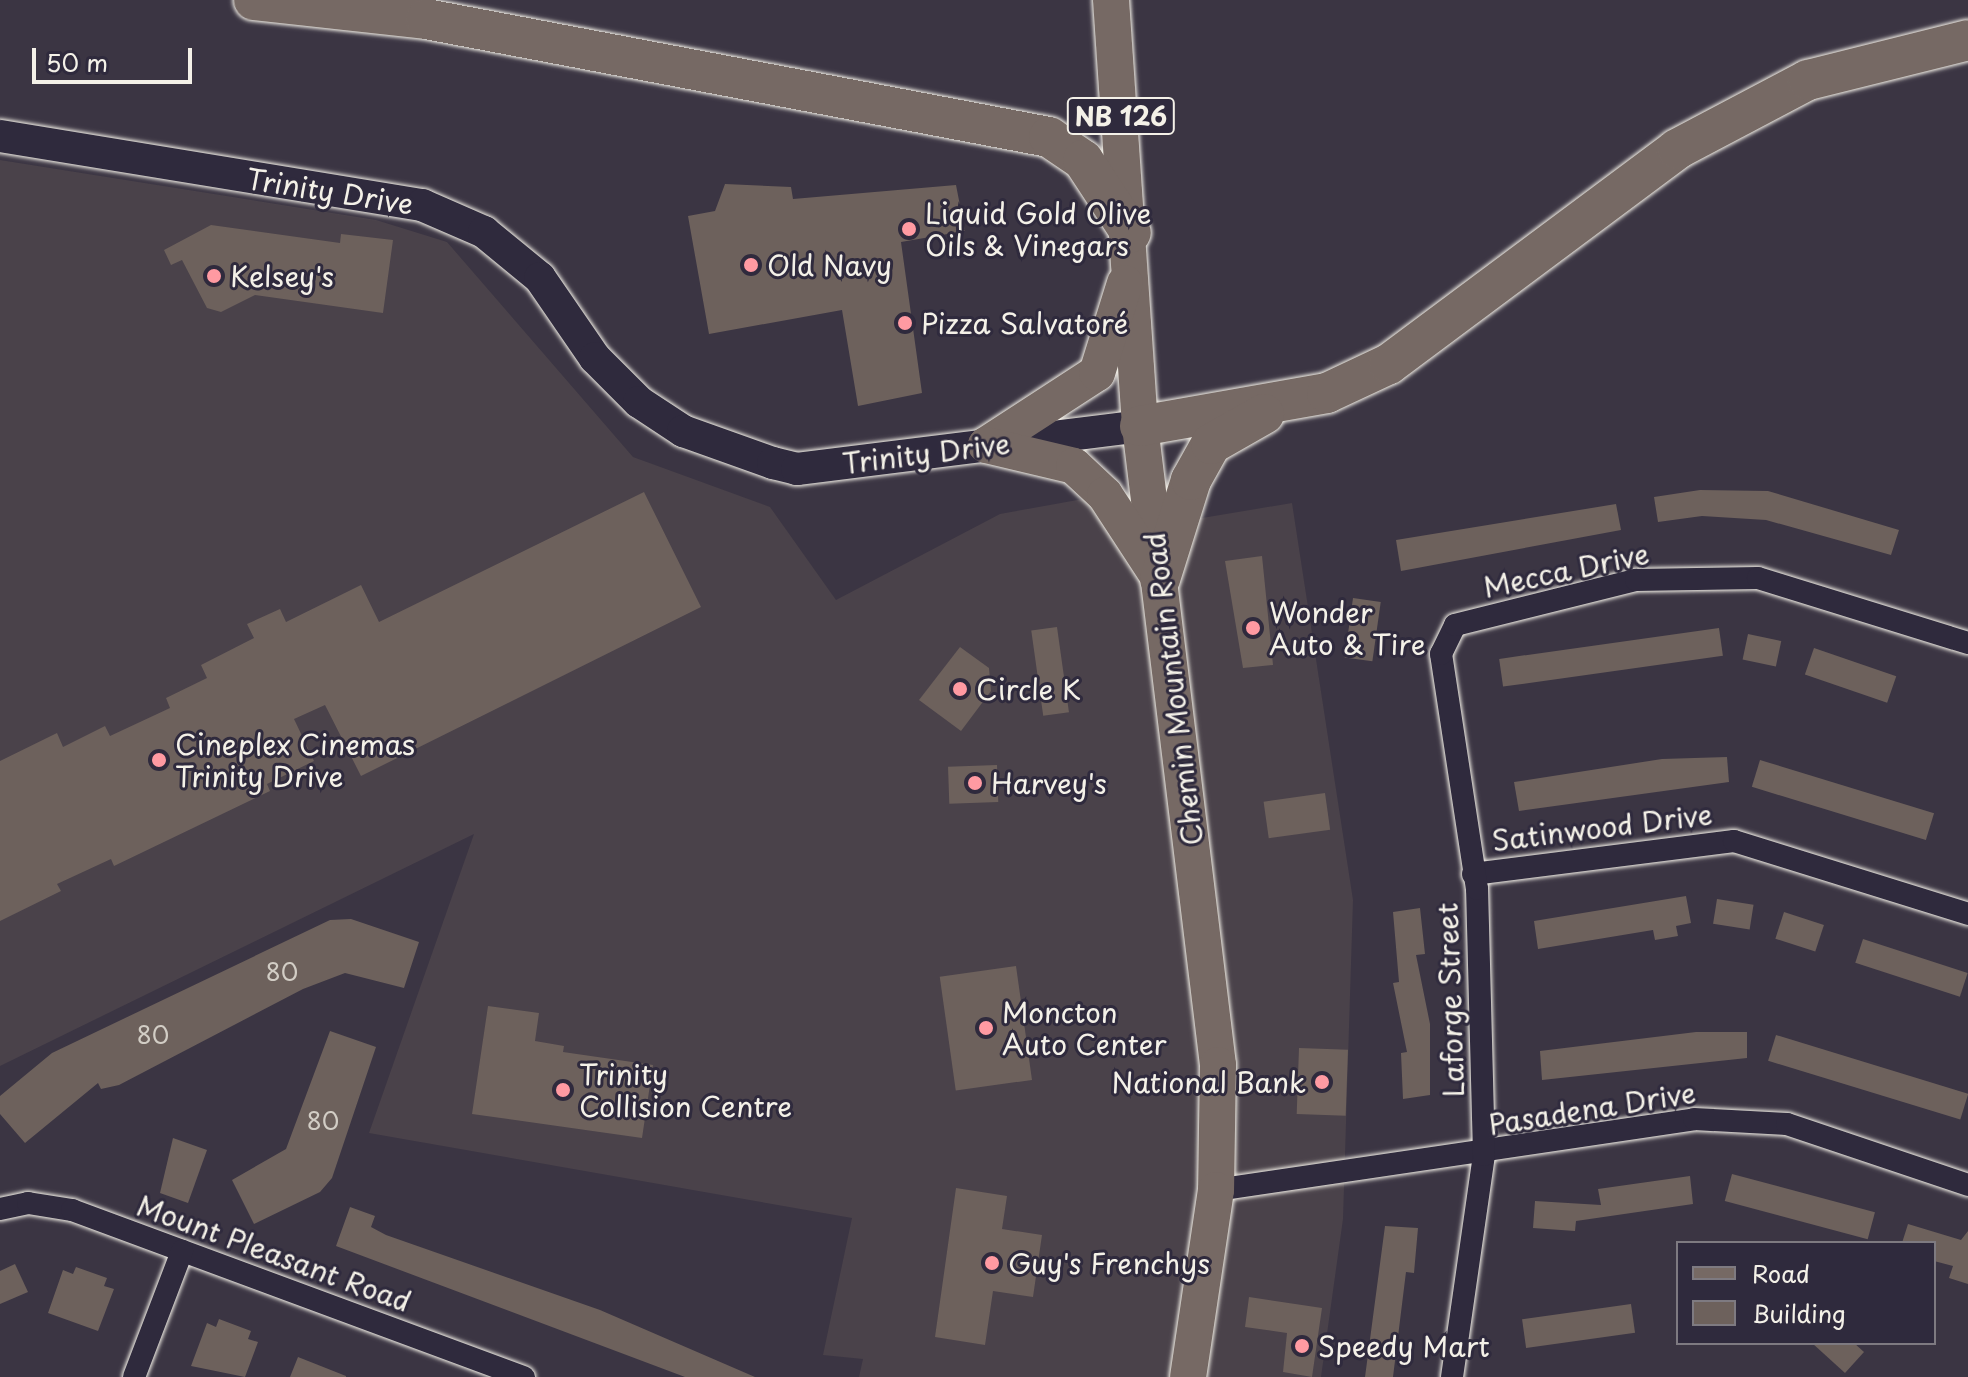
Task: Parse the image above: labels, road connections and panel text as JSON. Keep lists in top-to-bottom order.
{
  "streets": {
    "main road": ["NB 126", "Chemin Mountain Road"],
    "street": [
      "Trinity Drive",
      "Mecca Drive",
      "Satinwood Drive",
      "Laforge Street",
      "Pasadena Drive",
      "Mount Pleasant Road"
    ]
  },
  "crossings": [
    ["Trinity Drive", "Chemin Mountain Road"],
    ["Mecca Drive", "Laforge Street"],
    ["Chemin Mountain Road", "Pasadena Drive"],
    ["Satinwood Drive", "Laforge Street"],
    ["Laforge Street", "Pasadena Drive"]
  ],
  "places": [
    "Liquid Gold Olive Oils & Vinegars",
    "Old Navy",
    "Kelsey's",
    "Pizza Salvatoré",
    "Wonder Auto & Tire",
    "Circle K",
    "Cineplex Cinemas Trinity Drive",
    "Harvey's",
    "Moncton Auto Center",
    "National Bank",
    "Trinity Collision Centre",
    "Guy's Frenchys",
    "Speedy Mart"
  ],
  "house_numbers": ["80", "80", "80"],
  "legend": ["Road", "Building"],
  "scale_bar": "50 m"
}
